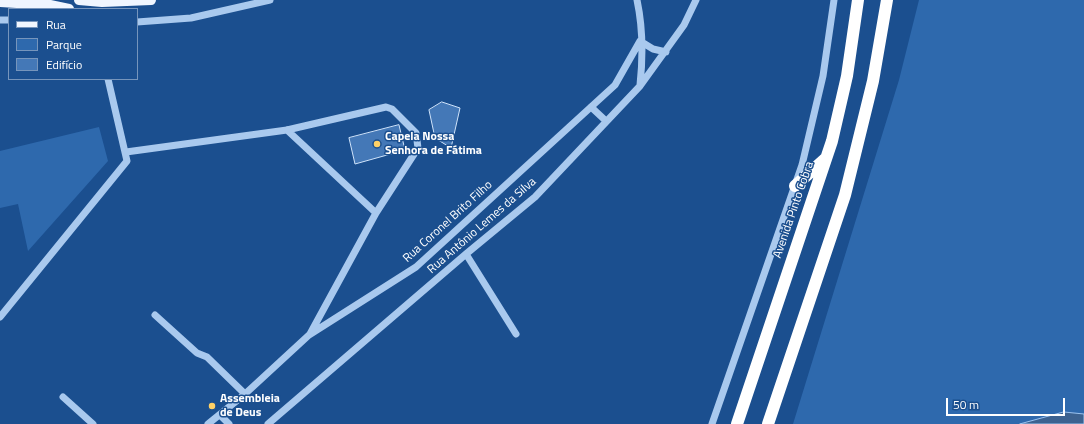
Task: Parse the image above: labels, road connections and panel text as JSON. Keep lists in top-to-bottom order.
{
  "streets": {
    "highway": ["Avenida Pinto Cobra"],
    "street": ["Rua Coronel Brito Filho", "Rua Antônio Lemes da Silva"]
  },
  "crossings": [
    ["Rua Coronel Brito Filho", "Rua Antônio Lemes da Silva"]
  ],
  "places": ["Capela Nossa Senhora de Fátima", "Assembleia de Deus"],
  "legend": ["Rua", "Parque", "Edifício"],
  "scale_bar": "50 m"
}
